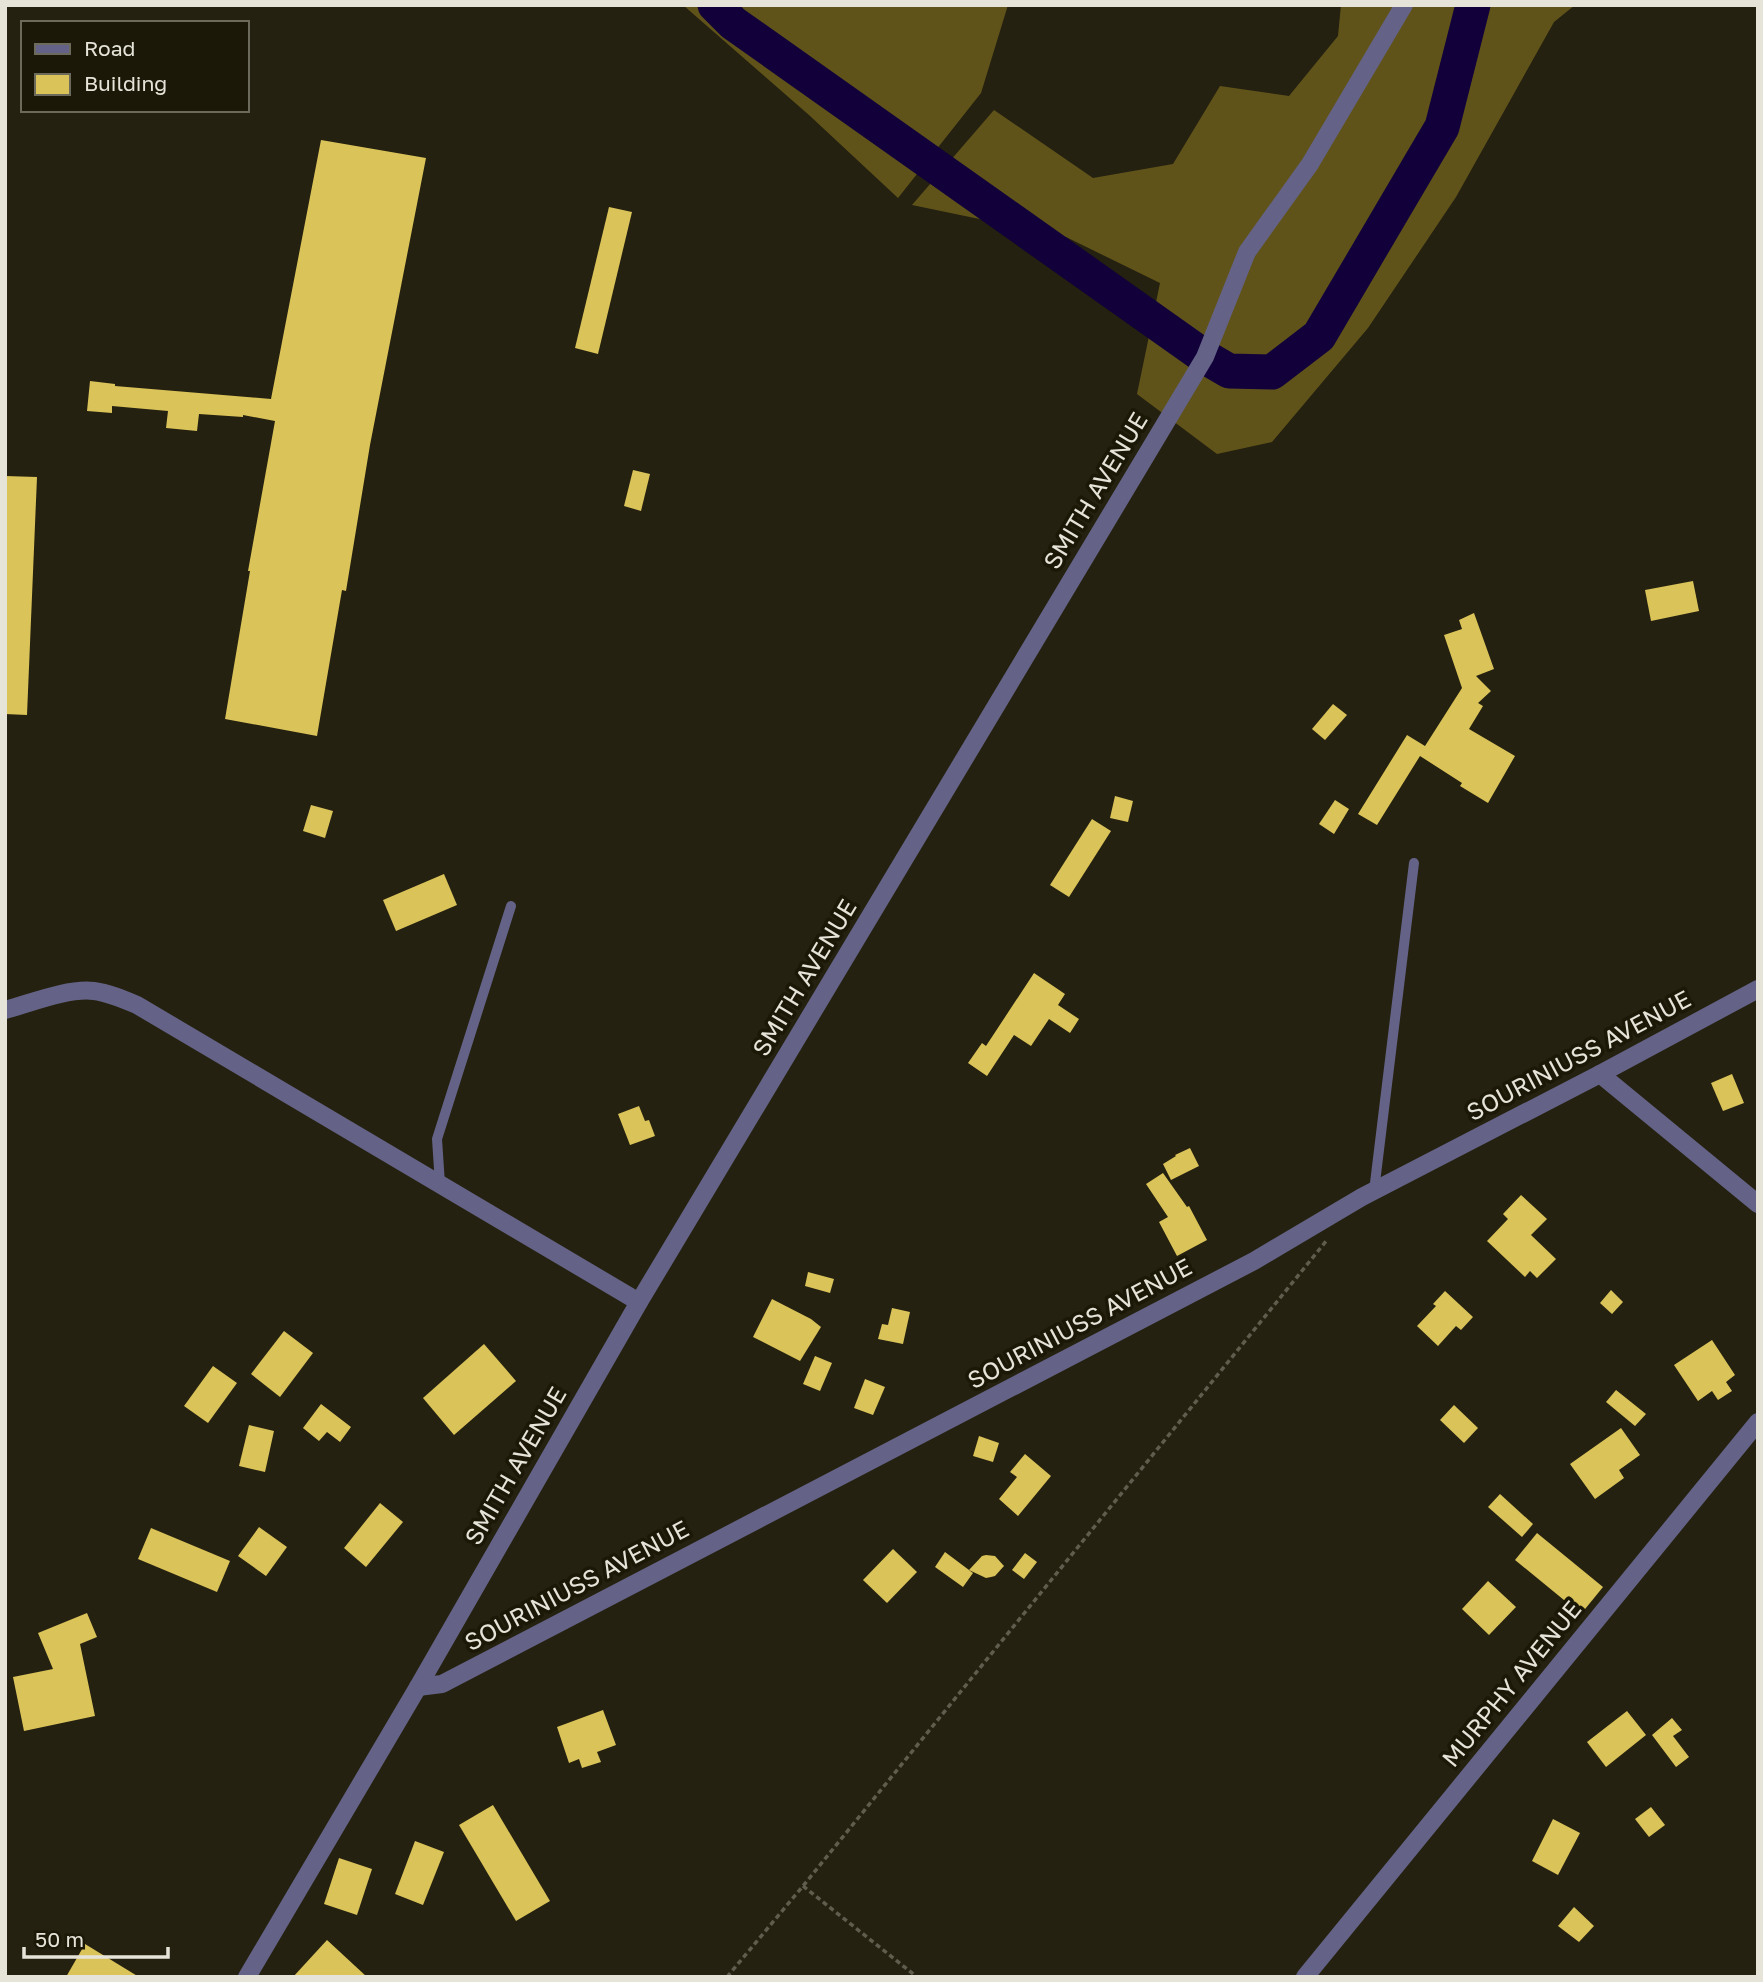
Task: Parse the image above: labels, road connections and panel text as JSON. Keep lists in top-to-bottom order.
{
  "streets": {
    "street": ["SMITH AVENUE", "SOURINIUSS AVENUE", "MURPHY AVENUE"]
  },
  "crossings": [
    ["SMITH AVENUE", "SOURINIUSS AVENUE"]
  ],
  "legend": ["Road", "Building"],
  "scale_bar": "50 m"
}
